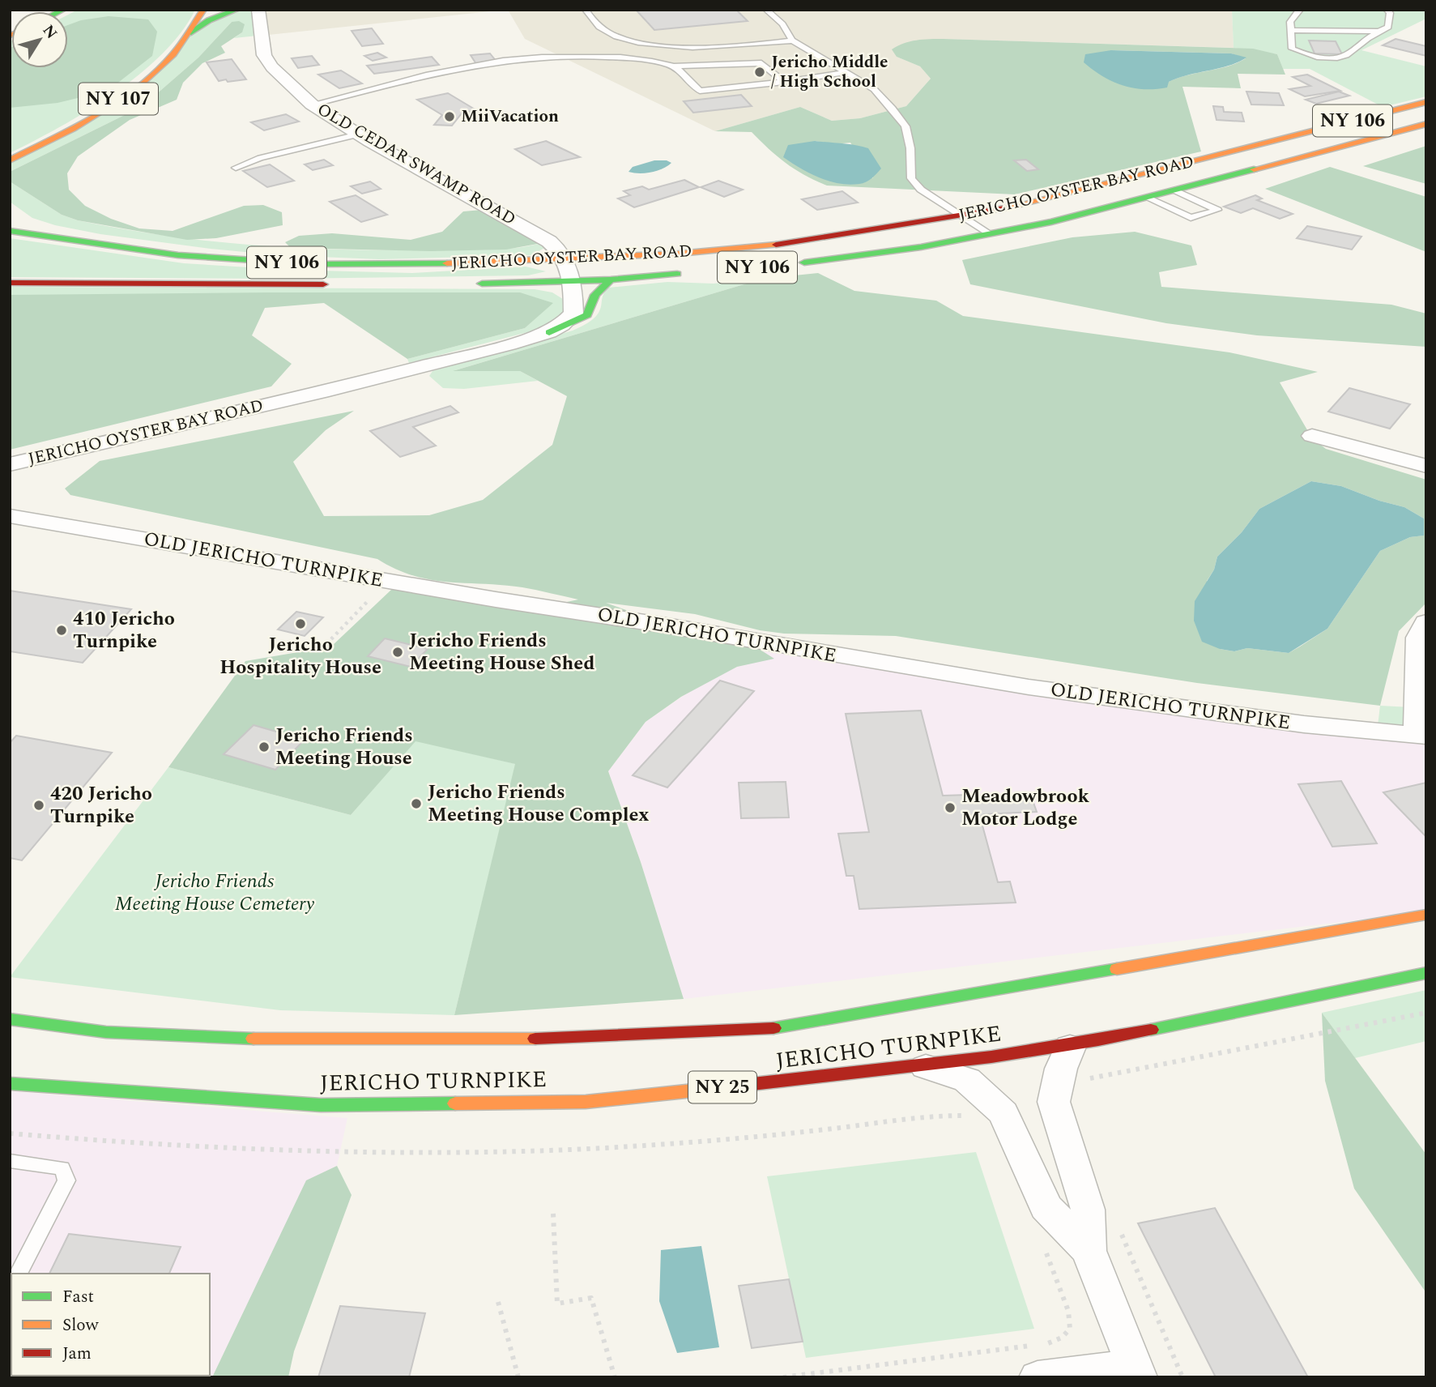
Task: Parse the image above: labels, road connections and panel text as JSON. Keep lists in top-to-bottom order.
{
  "streets": {
    "main road": [
      "NY 107",
      "NY 106",
      "JERICHO OYSTER BAY ROAD",
      "JERICHO TURNPIKE",
      "NY 25"
    ],
    "street": ["OLD CEDAR SWAMP ROAD", "OLD JERICHO TURNPIKE"]
  },
  "crossings": [
    ["OLD CEDAR SWAMP ROAD", "JERICHO OYSTER BAY ROAD"]
  ],
  "parks": ["Jericho Friends Meeting House Cemetery"],
  "places": [
    "Jericho Middle / High School",
    "MiiVacation",
    "Jericho Hospitality House",
    "410 Jericho Turnpike",
    "Jericho Friends Meeting House Shed",
    "Jericho Friends Meeting House",
    "Jericho Friends Meeting House Complex",
    "420 Jericho Turnpike",
    "Meadowbrook Motor Lodge"
  ],
  "legend": ["Fast", "Slow", "Jam"],
  "north": "top right"
}
